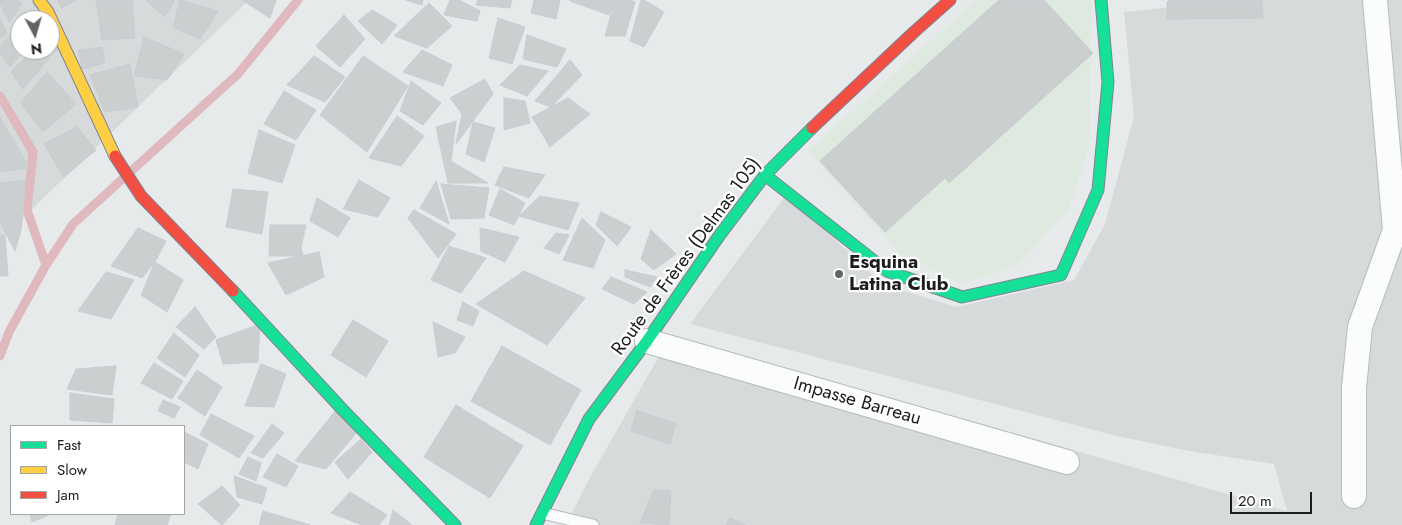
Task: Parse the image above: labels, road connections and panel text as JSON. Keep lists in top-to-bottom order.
{
  "streets": {
    "street": ["Route de Frères (Delmas 105)", "Impasse Barreau"]
  },
  "crossings": [
    ["Route de Frères (Delmas 105)", "Impasse Barreau"]
  ],
  "places": ["Esquina Latina Club"],
  "legend": ["Fast", "Slow", "Jam"],
  "scale_bar": "20 m",
  "north": "bottom"
}
